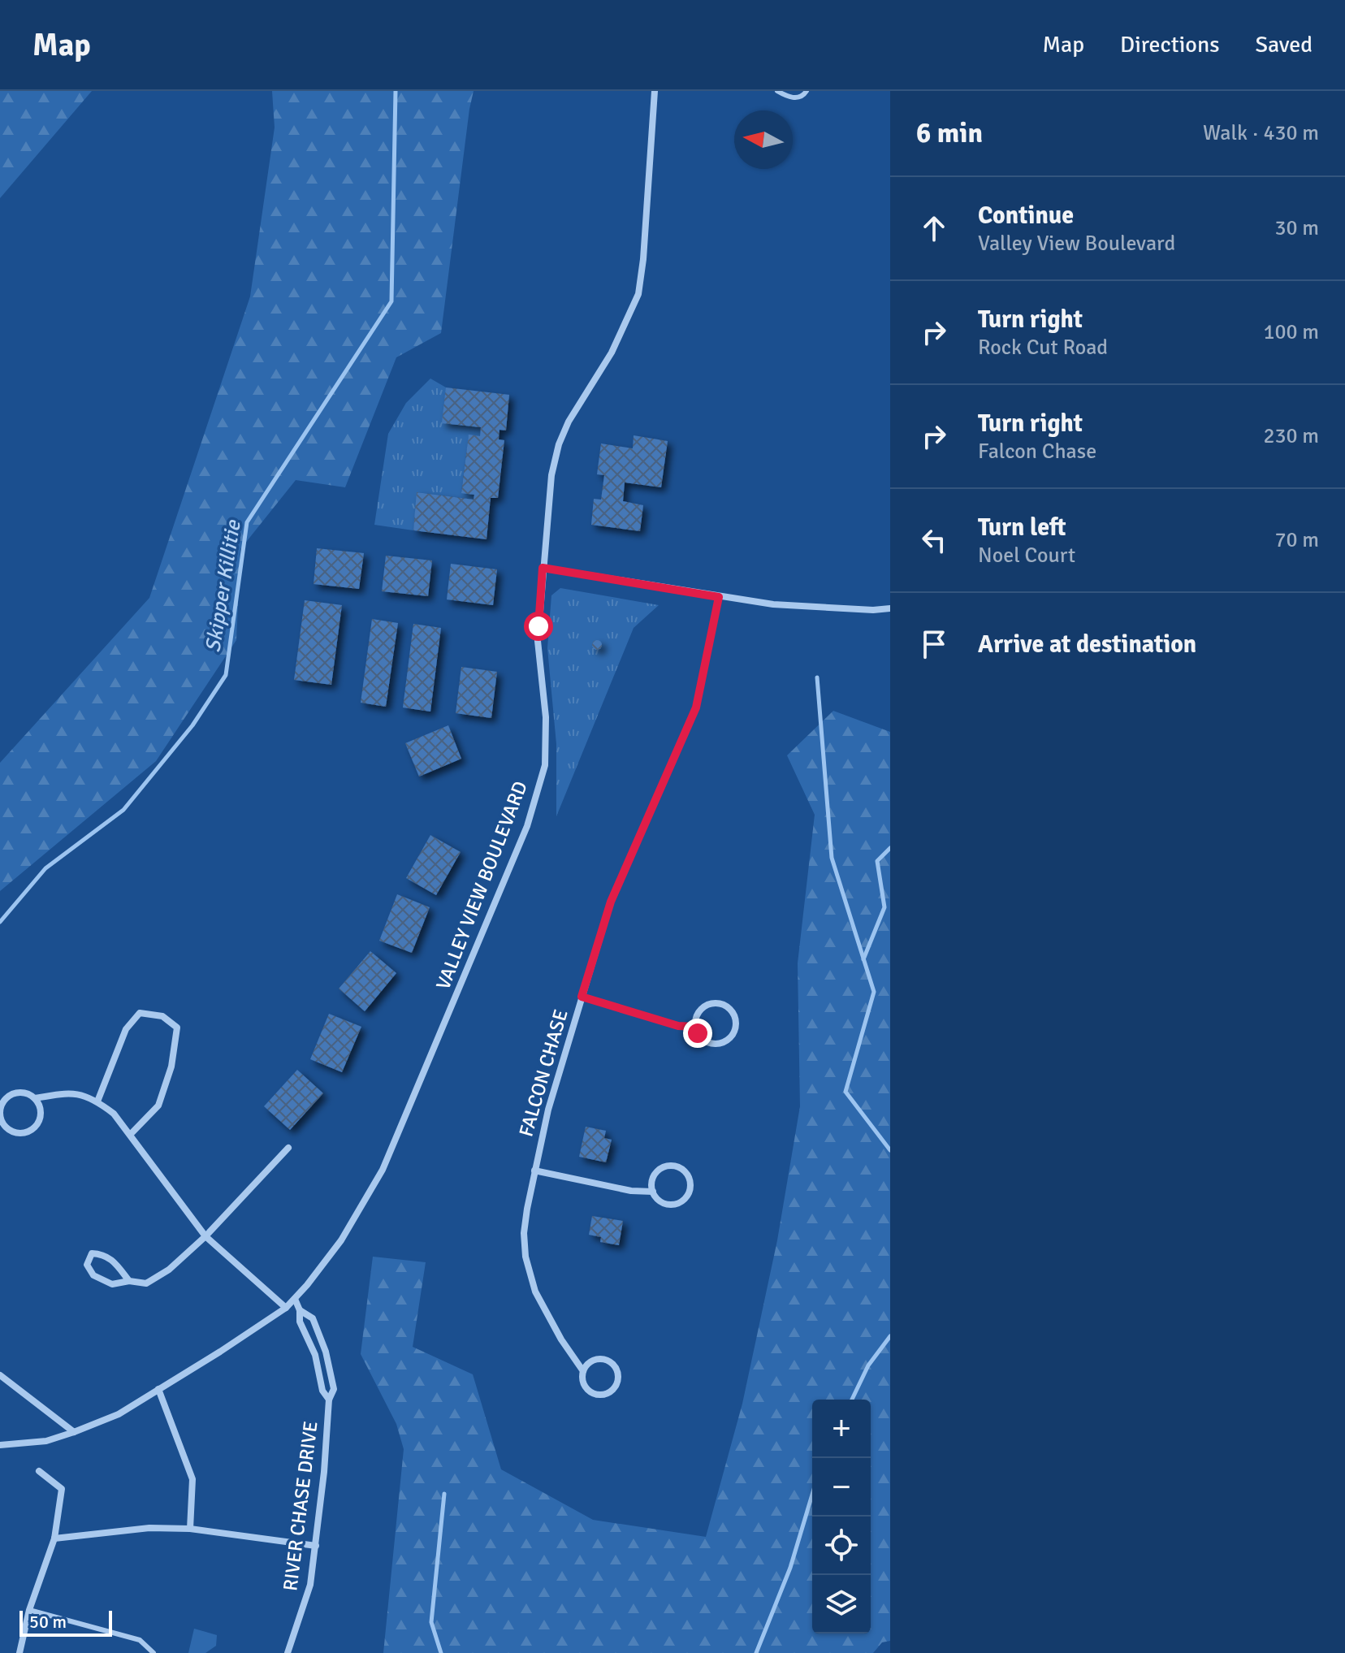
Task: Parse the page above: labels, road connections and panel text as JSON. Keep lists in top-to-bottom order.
{
  "streets": {
    "street": ["VALLEY VIEW BOULEVARD", "FALCON CHASE", "RIVER CHASE DRIVE"]
  },
  "crossings": [
    ["VALLEY VIEW BOULEVARD", "RIVER CHASE DRIVE"]
  ],
  "water": ["Skipper Killitie"],
  "scale_bar": "50 m",
  "north": "left",
  "page": {
    "header": "Map",
    "nav": ["Map", "Directions", "Saved"],
    "heading": ["6 min", "Walk · 430 m"],
    "list": [
      ["Continue", "Valley View Boulevard", "30 m"],
      ["Turn right", "Rock Cut Road", "100 m"],
      ["Turn right", "Falcon Chase", "230 m"],
      ["Turn left", "Noel Court", "70 m"],
      "Arrive at destination"
    ],
    "map_buttons": ["+", "−"],
    "scale": "50 m"
  }
}
